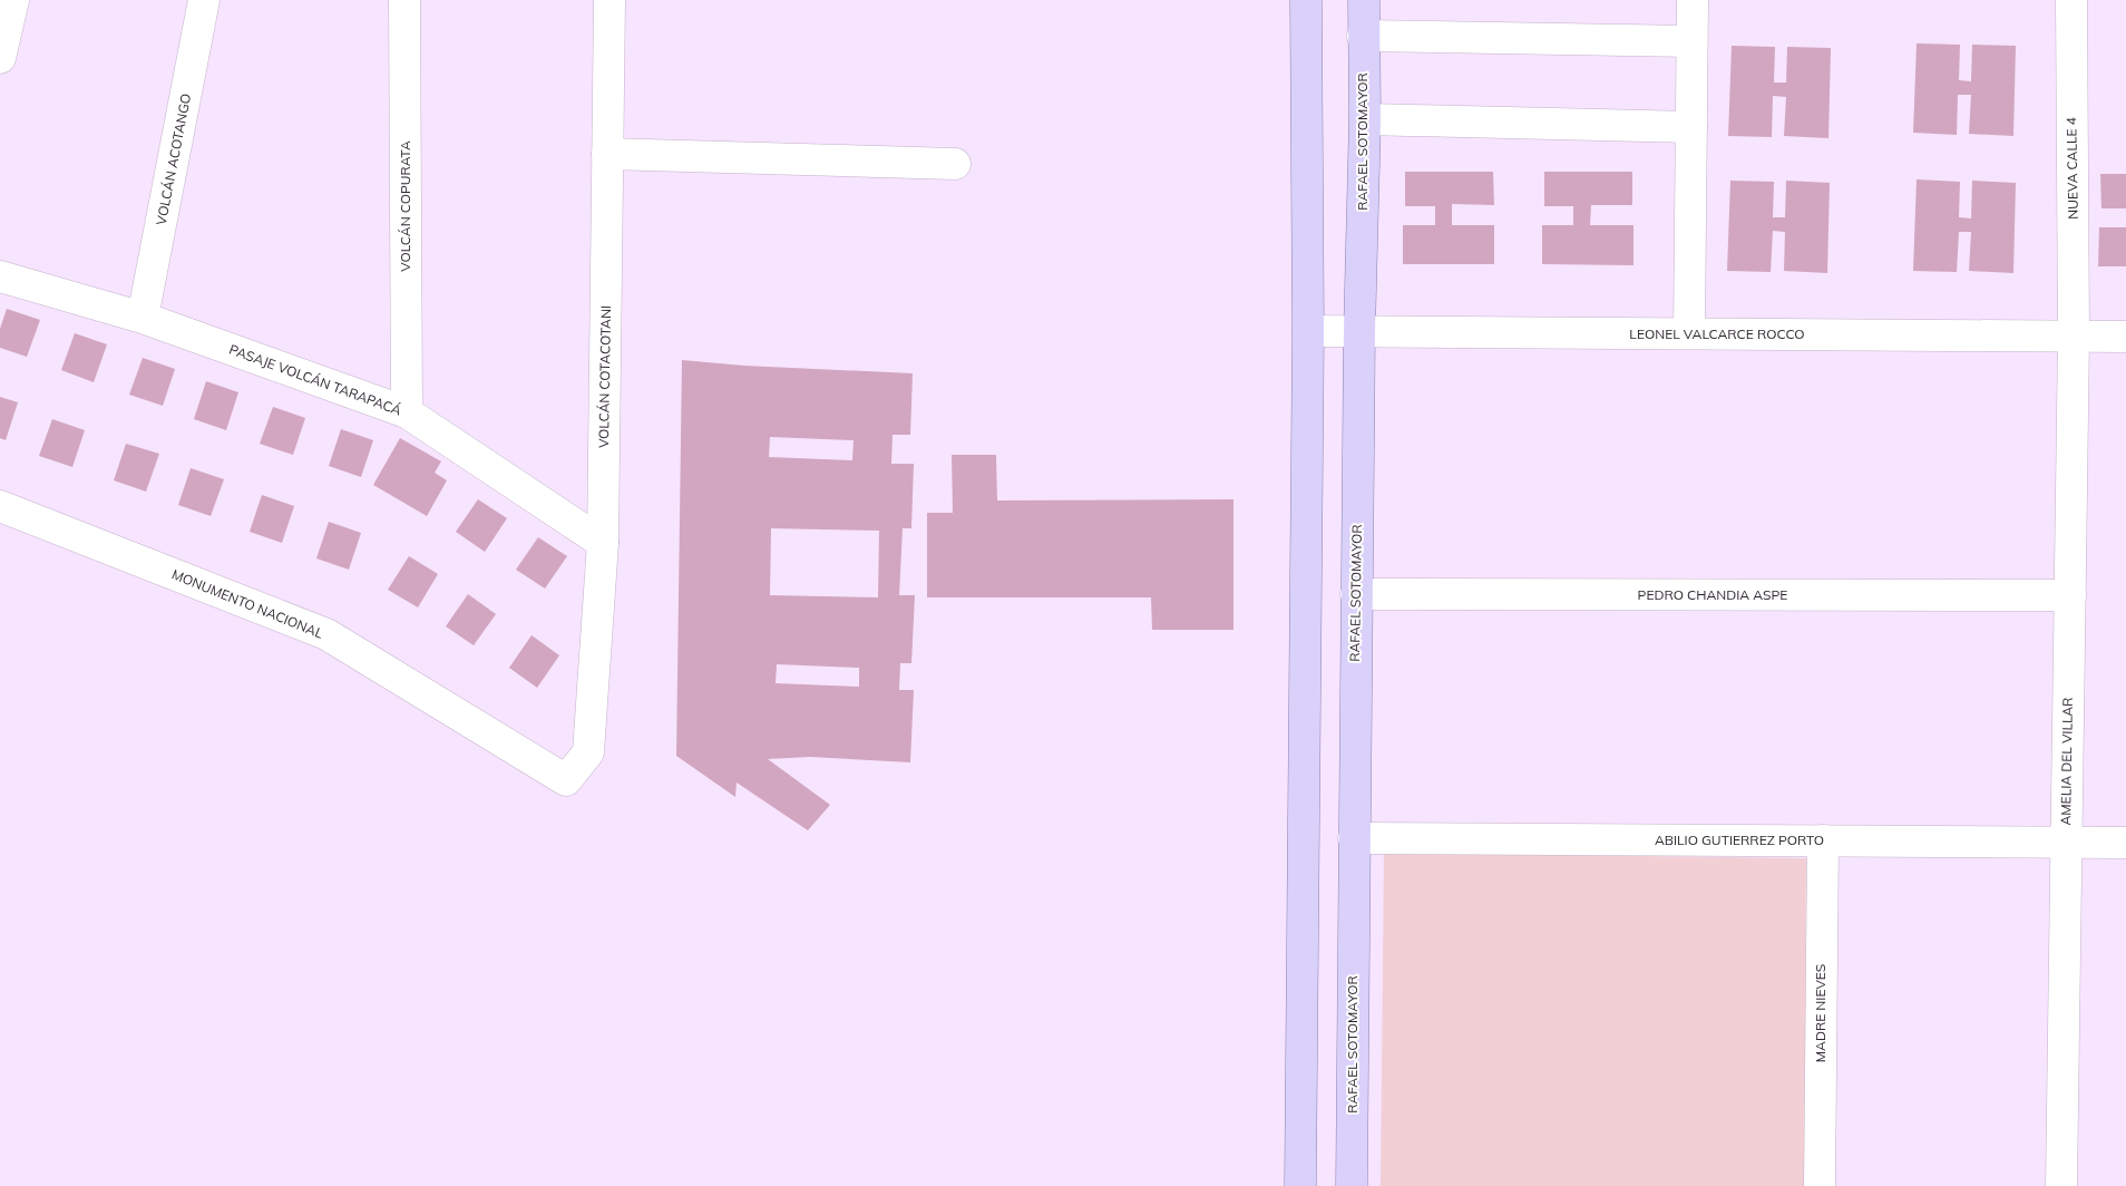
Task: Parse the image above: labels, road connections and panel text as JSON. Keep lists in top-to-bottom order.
{
  "streets": {
    "main road": ["RAFAEL SOTOMAYOR"],
    "street": [
      "VOLCÁN ACOTANGO",
      "NUEVA CALLE 4",
      "VOLCÁN COPURATA",
      "LEONEL VALCARCE ROCCO",
      "VOLCÁN COTACOTANI",
      "PASAJE VOLCÁN TARAPACÁ",
      "PEDRO CHANDIA ASPE",
      "MONUMENTO NACIONAL",
      "AMELIA DEL VILLAR",
      "ABILIO GUTIERREZ PORTO",
      "MADRE NIEVES"
    ]
  },
  "crossings": [
    ["RAFAEL SOTOMAYOR", "LEONEL VALCARCE ROCCO"],
    ["RAFAEL SOTOMAYOR", "PEDRO CHANDIA ASPE"],
    ["RAFAEL SOTOMAYOR", "ABILIO GUTIERREZ PORTO"],
    ["VOLCÁN ACOTANGO", "PASAJE VOLCÁN TARAPACÁ"],
    ["NUEVA CALLE 4", "LEONEL VALCARCE ROCCO"],
    ["NUEVA CALLE 4", "AMELIA DEL VILLAR"],
    ["VOLCÁN COPURATA", "PASAJE VOLCÁN TARAPACÁ"],
    ["LEONEL VALCARCE ROCCO", "AMELIA DEL VILLAR"],
    ["VOLCÁN COTACOTANI", "PASAJE VOLCÁN TARAPACÁ"],
    ["VOLCÁN COTACOTANI", "MONUMENTO NACIONAL"],
    ["PEDRO CHANDIA ASPE", "AMELIA DEL VILLAR"],
    ["AMELIA DEL VILLAR", "ABILIO GUTIERREZ PORTO"],
    ["ABILIO GUTIERREZ PORTO", "MADRE NIEVES"]
  ]
}
